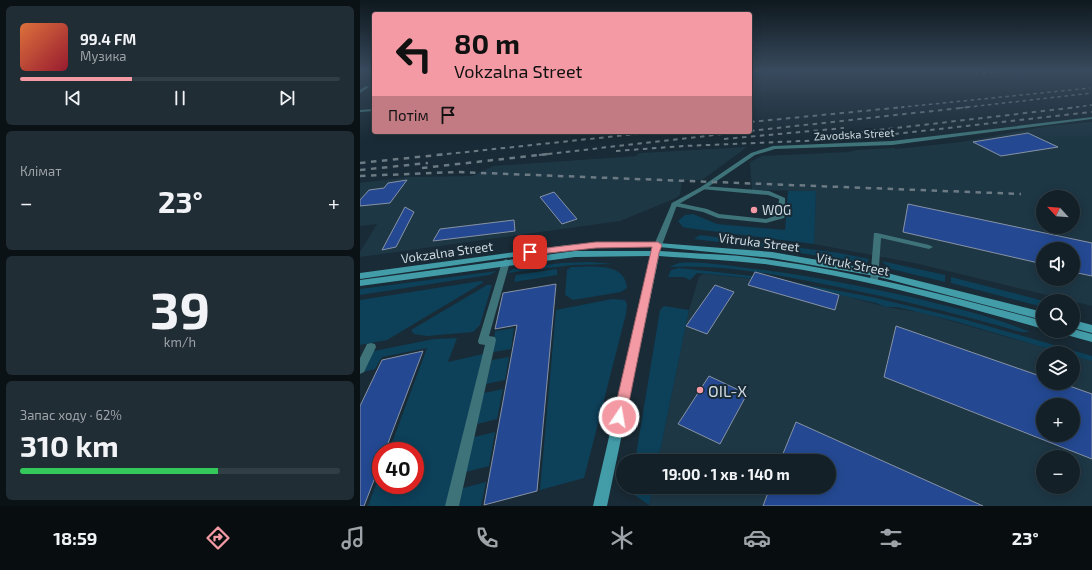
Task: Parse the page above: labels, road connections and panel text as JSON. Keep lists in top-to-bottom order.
{
  "streets": {
    "main road": ["Vitruka Street", "Vokzalna Street", "Vitruk Street"],
    "street": ["Zavodska Street"]
  },
  "crossings": [
    ["Vitruka Street", "Vokzalna Street"],
    ["Vitruka Street", "Vitruk Street"]
  ],
  "places": ["WOG", "OIL-X"],
  "north": "top left",
  "page": {
    "turn": ["80 m", "Vokzalna Street"],
    "song": ["99.4 FM", "Музика"],
    "then": "Потім",
    "tile": [
      "Клімат",
      ["39", "km/h"],
      ["Запас ходу · 62%", "310 km"]
    ],
    "heat": ["−", "23°", "+"],
    "map_buttons": ["+", "−"],
    "limit": "40",
    "trip": "19:00 · 1 хв · 140 m",
    "tabs": ["18:59", "23°"]
  }
}
